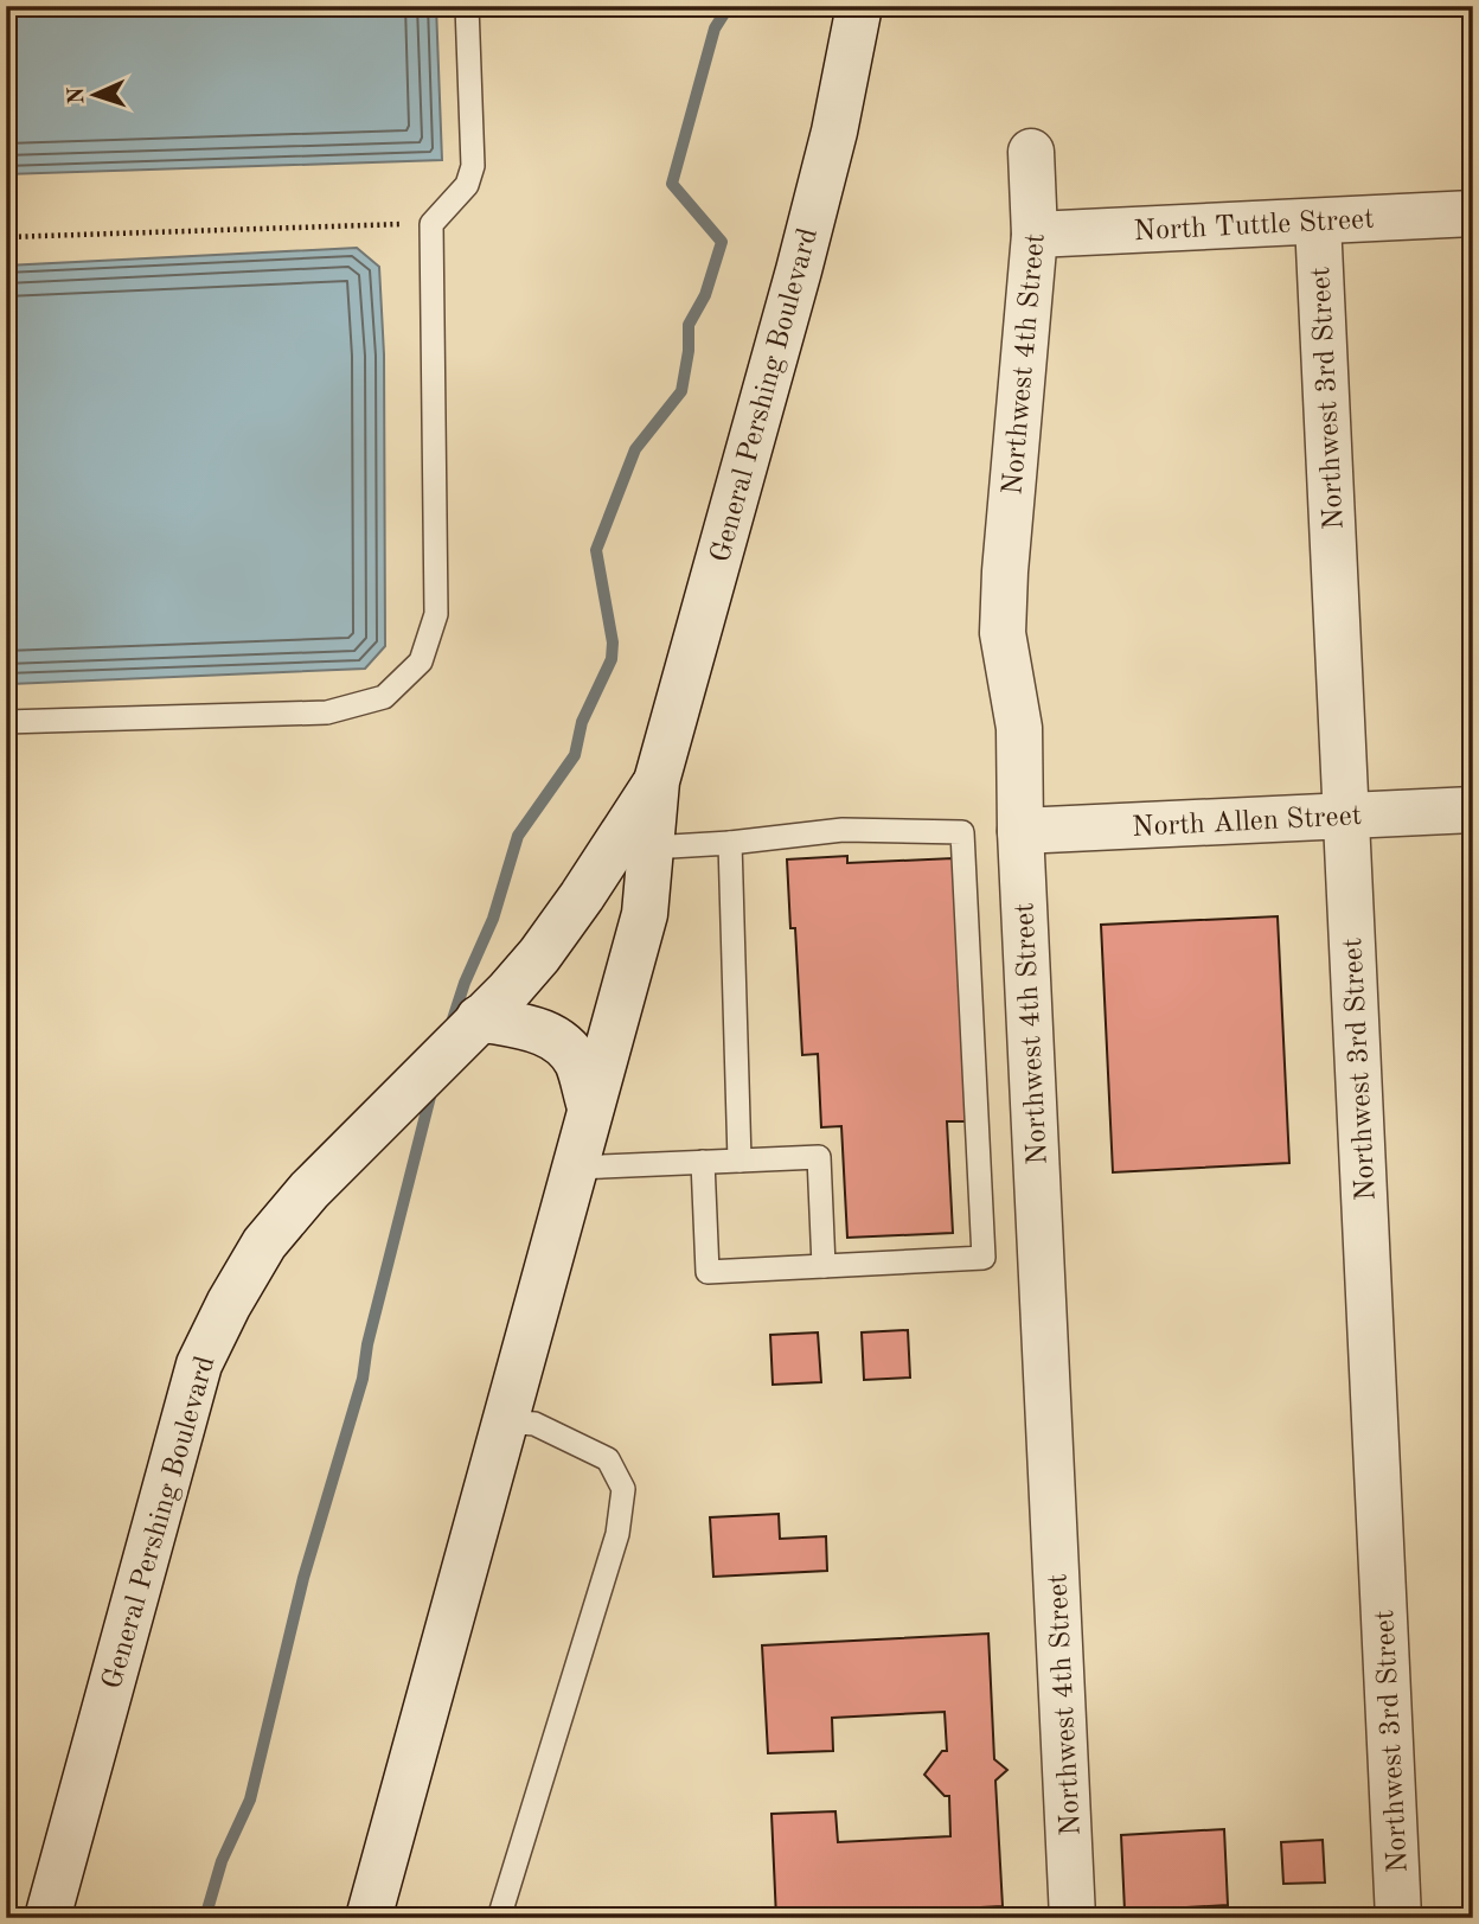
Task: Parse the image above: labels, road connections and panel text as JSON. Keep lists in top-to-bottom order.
{
  "streets": {
    "street": [
      "North Tuttle Street",
      "Northwest 4th Street",
      "General Pershing Boulevard",
      "Northwest 3rd Street",
      "North Allen Street"
    ]
  },
  "crossings": [
    ["North Tuttle Street", "Northwest 4th Street"],
    ["North Tuttle Street", "Northwest 3rd Street"],
    ["Northwest 4th Street", "North Allen Street"],
    ["Northwest 3rd Street", "North Allen Street"]
  ],
  "north": "left"
}
